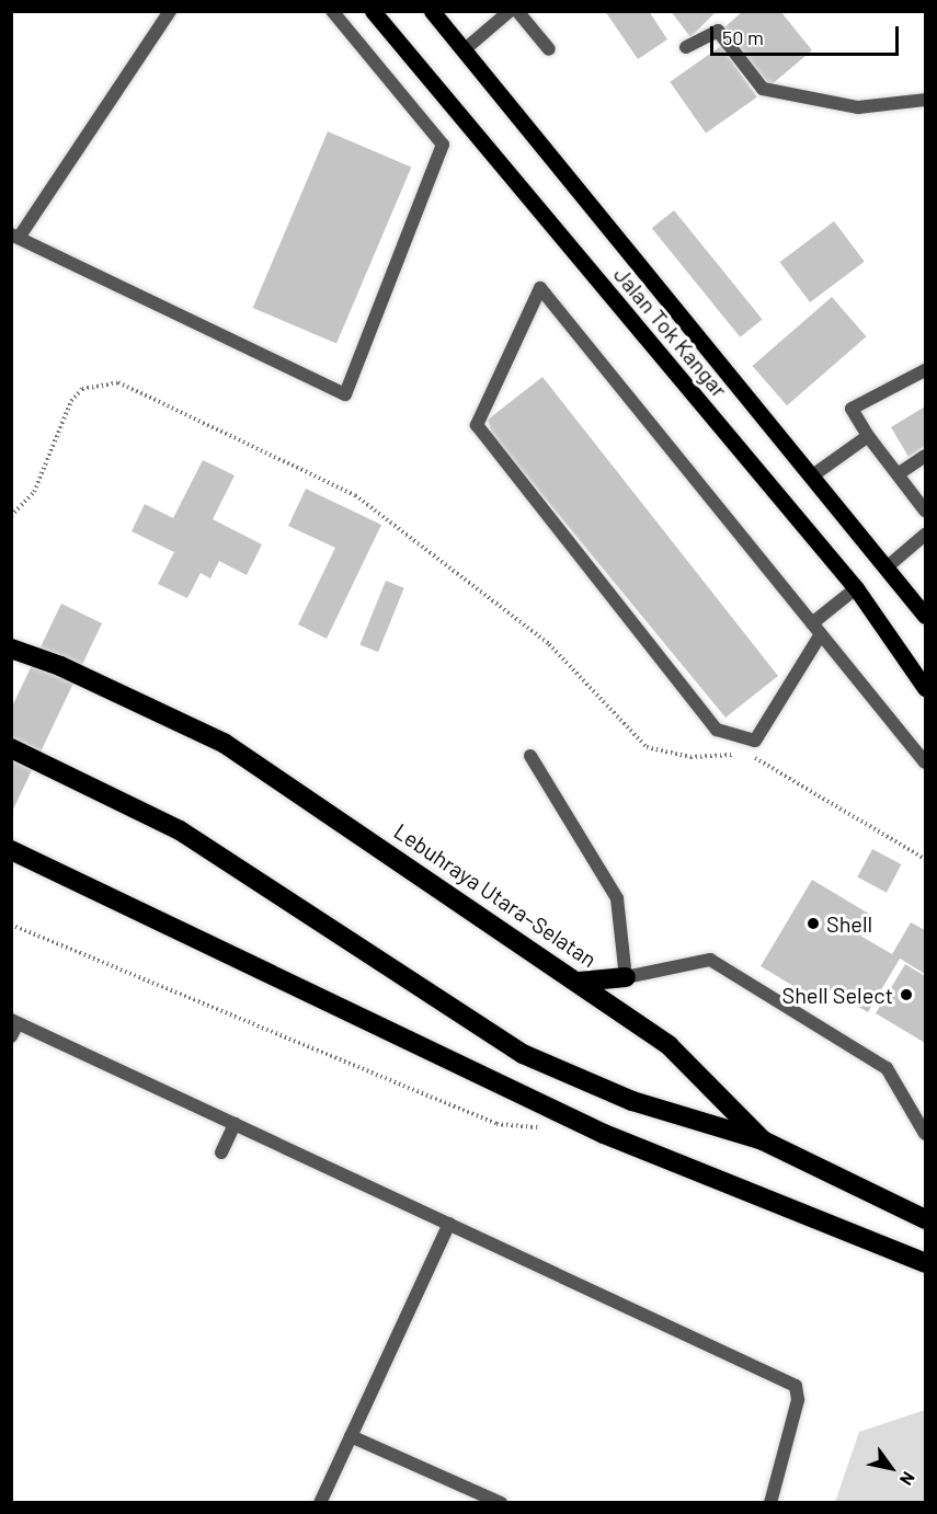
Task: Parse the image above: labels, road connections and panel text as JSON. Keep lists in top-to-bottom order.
{
  "streets": {
    "highway": ["Lebuhraya Utara–Selatan"],
    "main road": ["Jalan Tok Kangar"]
  },
  "places": ["Shell", "Shell Select"],
  "scale_bar": "50 m",
  "north": "bottom right"
}
